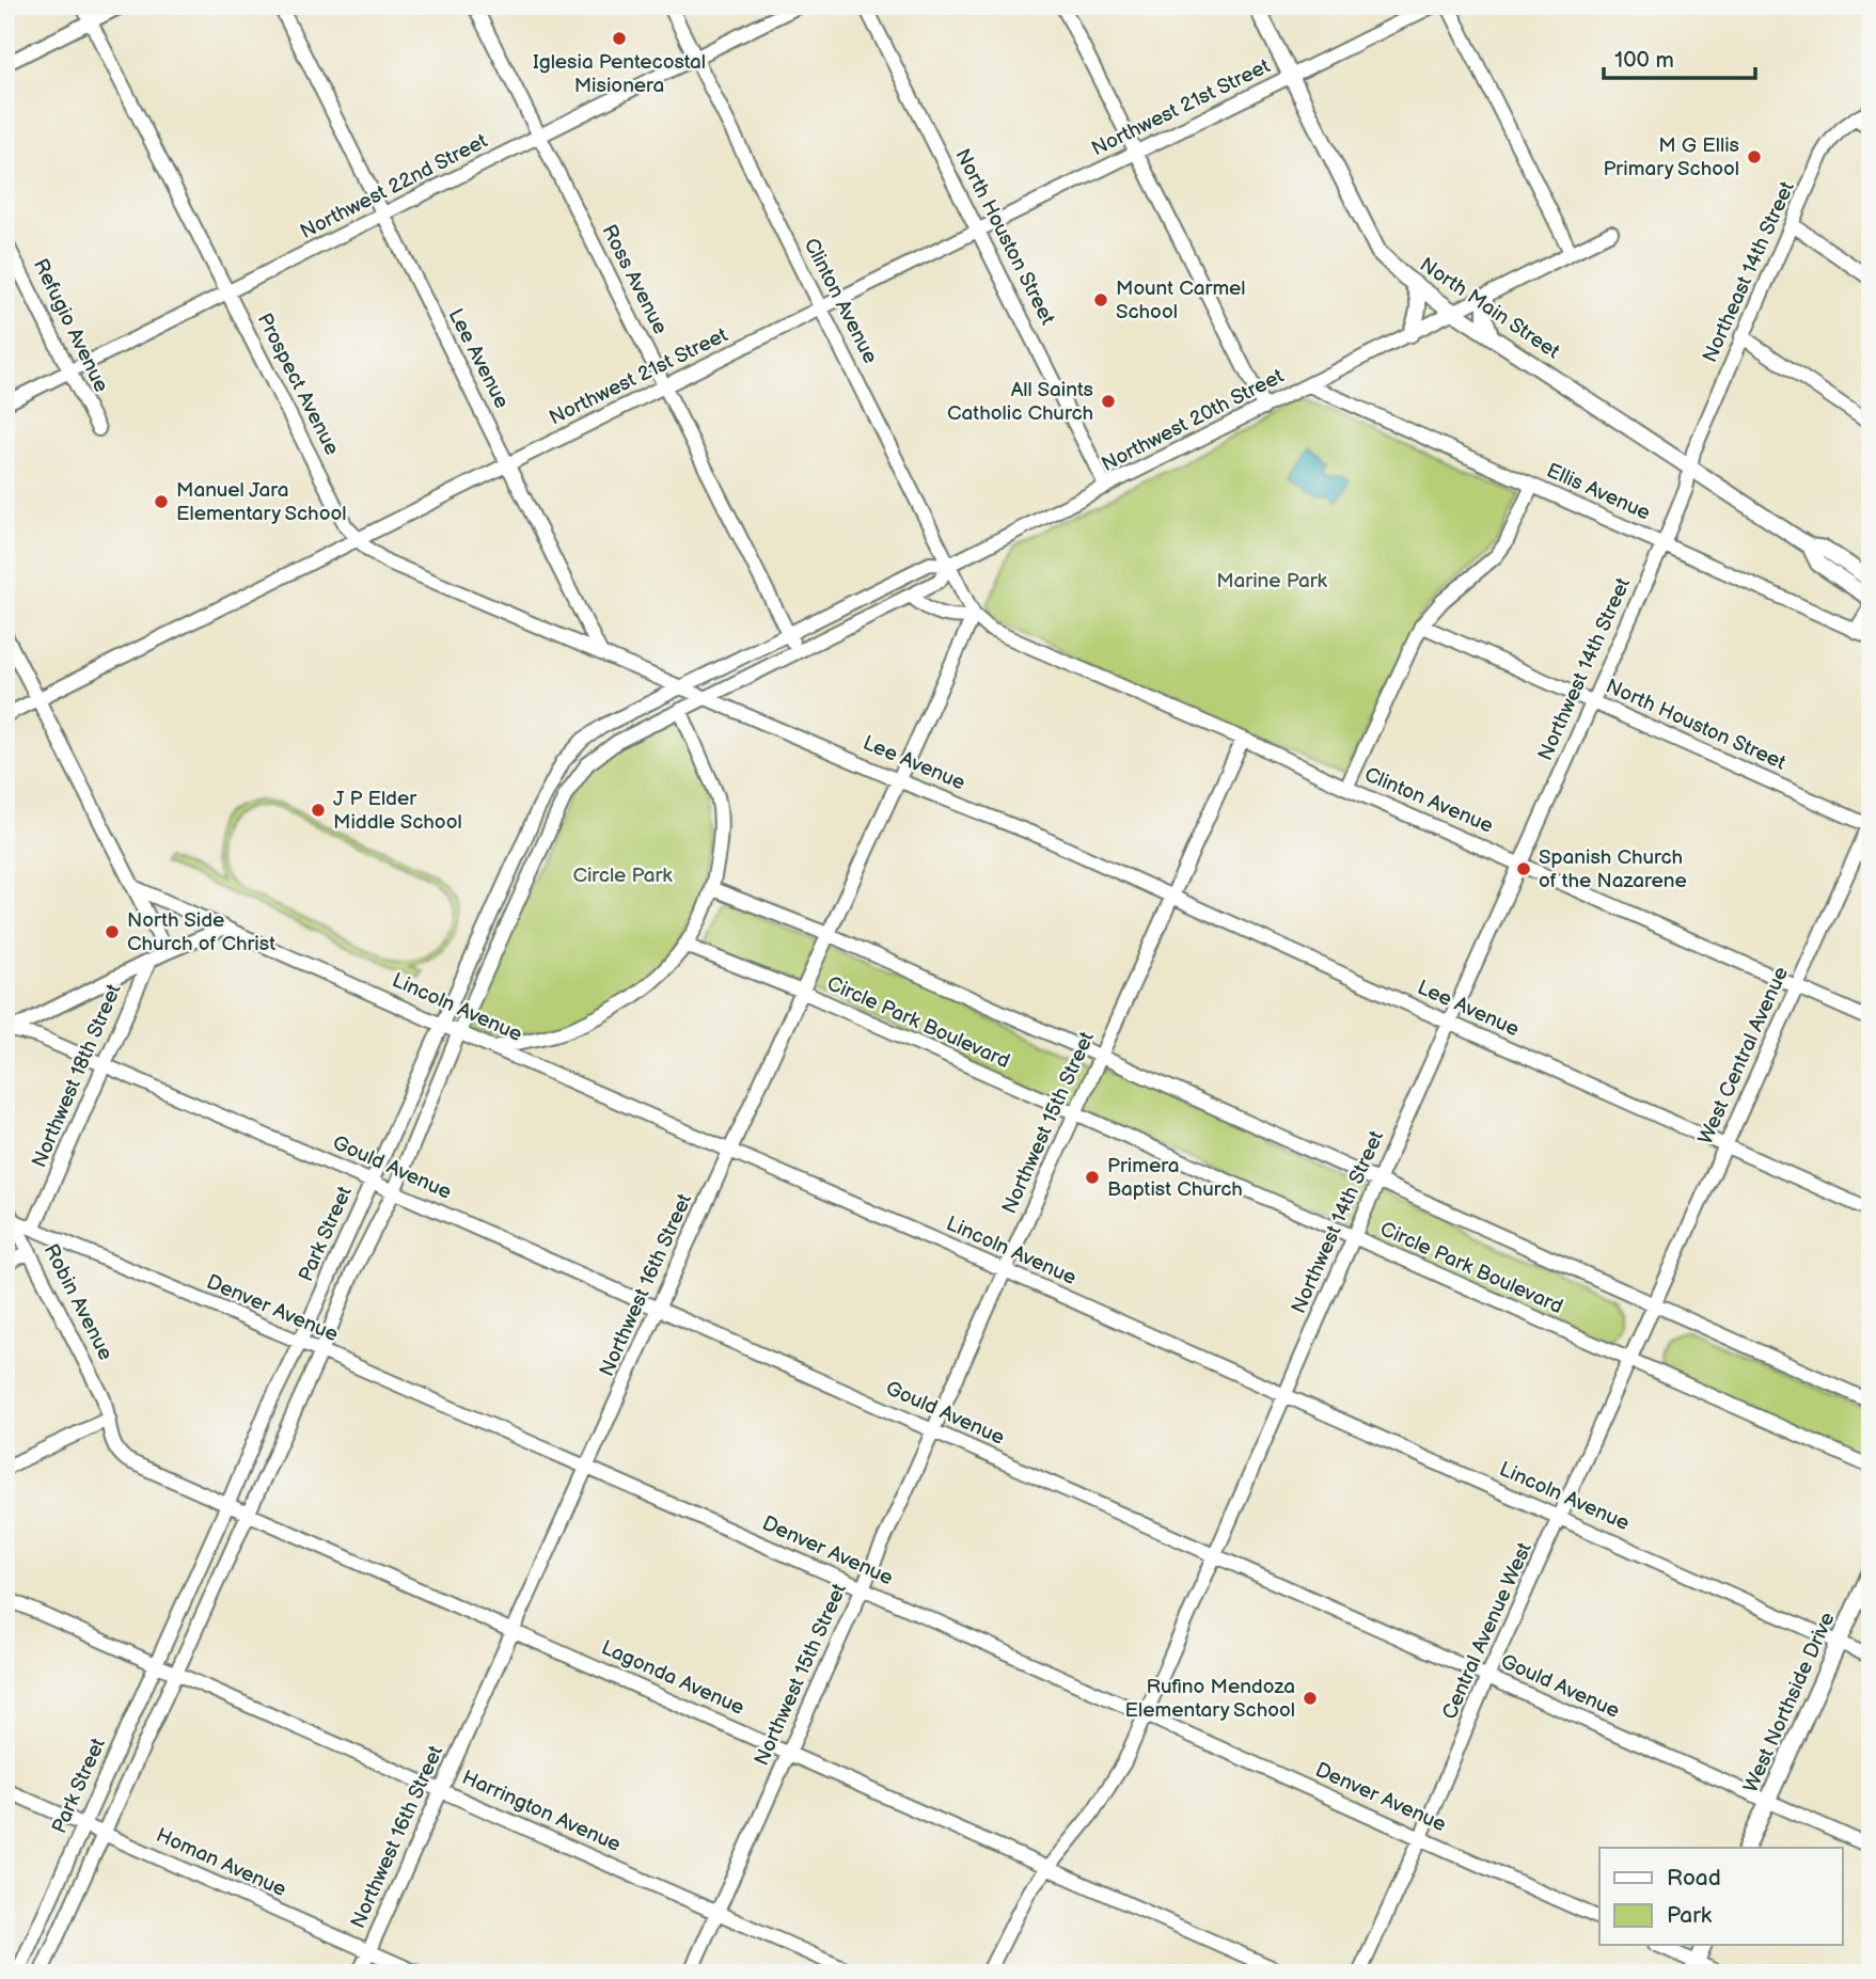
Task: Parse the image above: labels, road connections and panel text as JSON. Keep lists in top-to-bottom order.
{
  "streets": {
    "main road": ["North Main Street", "West Northside Drive"],
    "street": [
      "Northwest 21st Street",
      "Northwest 22nd Street",
      "North Houston Street",
      "Northeast 14th Street",
      "Ross Avenue",
      "Clinton Avenue",
      "Refugio Avenue",
      "Lee Avenue",
      "Prospect Avenue",
      "Northwest 20th Street",
      "Ellis Avenue",
      "Northwest 14th Street",
      "Lincoln Avenue",
      "Circle Park Boulevard",
      "West Central Avenue",
      "Northwest 18th Street",
      "Northwest 15th Street",
      "Gould Avenue",
      "Park Street",
      "Northwest 16th Street",
      "Robin Avenue",
      "Denver Avenue",
      "Central Avenue West",
      "Lagonda Avenue",
      "Harrington Avenue",
      "Homan Avenue"
    ]
  },
  "crossings": [
    ["Northwest 21st Street", "North Houston Street"],
    ["Northwest 21st Street", "Ross Avenue"],
    ["Northwest 21st Street", "Clinton Avenue"],
    ["Northwest 21st Street", "North Main Street"],
    ["Northwest 21st Street", "Lee Avenue"],
    ["Northwest 21st Street", "Prospect Avenue"],
    ["Northwest 22nd Street", "Ross Avenue"],
    ["Northwest 22nd Street", "Clinton Avenue"],
    ["Northwest 22nd Street", "Refugio Avenue"],
    ["Northwest 22nd Street", "Lee Avenue"],
    ["Northwest 22nd Street", "Prospect Avenue"],
    ["North Houston Street", "Northwest 20th Street"],
    ["North Houston Street", "Northwest 14th Street"],
    ["North Houston Street", "West Central Avenue"],
    ["Northeast 14th Street", "North Main Street"],
    ["Northeast 14th Street", "Northwest 14th Street"],
    ["Ross Avenue", "Northwest 20th Street"],
    ["Clinton Avenue", "Northwest 20th Street"],
    ["Clinton Avenue", "Northwest 14th Street"],
    ["Clinton Avenue", "West Central Avenue"],
    ["Clinton Avenue", "Northwest 15th Street"],
    ["Clinton Avenue", "Northwest 16th Street"],
    ["North Main Street", "Northwest 20th Street"],
    ["North Main Street", "Northwest 14th Street"],
    ["Lee Avenue", "Prospect Avenue"],
    ["Lee Avenue", "Northwest 20th Street"],
    ["Lee Avenue", "Northwest 14th Street"],
    ["Lee Avenue", "West Central Avenue"],
    ["Lee Avenue", "Northwest 15th Street"],
    ["Lee Avenue", "Park Street"],
    ["Lee Avenue", "Northwest 16th Street"],
    ["Northwest 20th Street", "Ellis Avenue"],
    ["Northwest 20th Street", "Park Street"],
    ["Ellis Avenue", "Northwest 14th Street"],
    ["Northwest 14th Street", "Lincoln Avenue"],
    ["Northwest 14th Street", "Circle Park Boulevard"],
    ["Northwest 14th Street", "Gould Avenue"],
    ["Northwest 14th Street", "Denver Avenue"],
    ["Northwest 14th Street", "Lagonda Avenue"],
    ["Lincoln Avenue", "Northwest 15th Street"],
    ["Lincoln Avenue", "Park Street"],
    ["Lincoln Avenue", "Northwest 16th Street"],
    ["Lincoln Avenue", "Central Avenue West"],
    ["Lincoln Avenue", "West Northside Drive"],
    ["Circle Park Boulevard", "West Central Avenue"],
    ["Circle Park Boulevard", "Northwest 15th Street"],
    ["Circle Park Boulevard", "Northwest 16th Street"],
    ["Circle Park Boulevard", "Central Avenue West"],
    ["West Central Avenue", "Central Avenue West"],
    ["Northwest 18th Street", "Gould Avenue"],
    ["Northwest 18th Street", "Denver Avenue"],
    ["Northwest 15th Street", "Gould Avenue"],
    ["Northwest 15th Street", "Denver Avenue"],
    ["Northwest 15th Street", "Lagonda Avenue"],
    ["Northwest 15th Street", "Harrington Avenue"],
    ["Gould Avenue", "Park Street"],
    ["Gould Avenue", "Northwest 16th Street"],
    ["Gould Avenue", "Central Avenue West"],
    ["Gould Avenue", "West Northside Drive"],
    ["Park Street", "Denver Avenue"],
    ["Park Street", "Lagonda Avenue"],
    ["Park Street", "Harrington Avenue"],
    ["Park Street", "Homan Avenue"],
    ["Northwest 16th Street", "Denver Avenue"],
    ["Northwest 16th Street", "Lagonda Avenue"],
    ["Northwest 16th Street", "Harrington Avenue"],
    ["Northwest 16th Street", "Homan Avenue"],
    ["Robin Avenue", "Lagonda Avenue"],
    ["Denver Avenue", "Central Avenue West"]
  ],
  "parks": ["Marine Park", "Circle Park"],
  "places": [
    "Iglesia Pentecostal Misionera",
    "M G Ellis Primary School",
    "Mount Carmel School",
    "All Saints Catholic Church",
    "Manuel Jara Elementary School",
    "J P Elder Middle School",
    "Spanish Church of the Nazarene",
    "North Side Church of Christ",
    "Primera Baptist Church",
    "Rufino Mendoza Elementary School"
  ],
  "legend": ["Road", "Park"],
  "scale_bar": "100 m"
}
